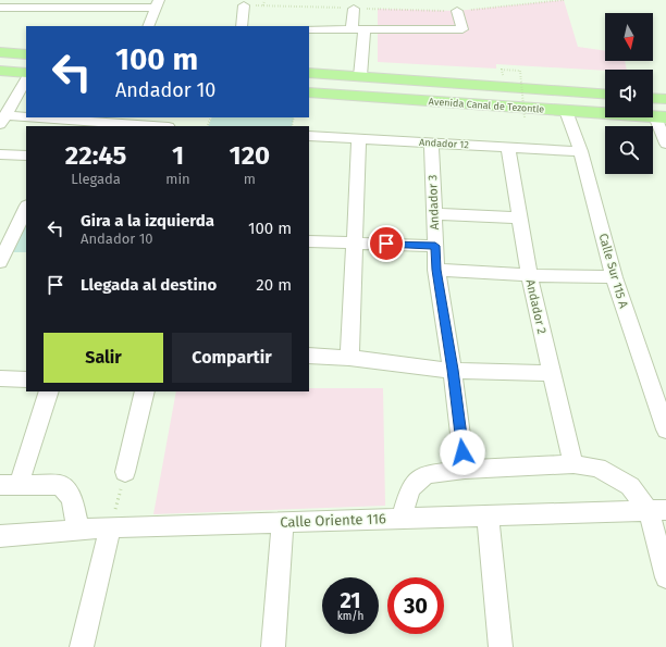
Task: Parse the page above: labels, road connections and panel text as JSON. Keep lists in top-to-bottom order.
{
  "streets": {
    "main road": ["Avenida Canal de Tezontle"],
    "street": [
      "Andador 12",
      "Andador 3",
      "Calle Sur 115 A",
      "Andador 2",
      "Calle Oriente 116"
    ]
  },
  "crossings": [
    ["Avenida Canal de Tezontle", "Calle Sur 115 A"],
    ["Andador 12", "Andador 3"],
    ["Andador 12", "Calle Sur 115 A"],
    ["Andador 12", "Andador 2"]
  ],
  "north": "bottom",
  "page": {
    "turn": ["100 m", "Andador 10"],
    "eta": [
      "22:45",
      "Llegada",
      "1",
      "min",
      "120",
      "m"
    ],
    "list": [
      {
        "name": "Gira a la izquierda",
        "note": "Andador 10",
        "value": "100 m"
      },
      {
        "name": "Llegada al destino",
        "value": "20 m"
      }
    ],
    "buttons": ["Salir", "Compartir"],
    "speed": "21 km/h",
    "limit": "30"
  }
}
